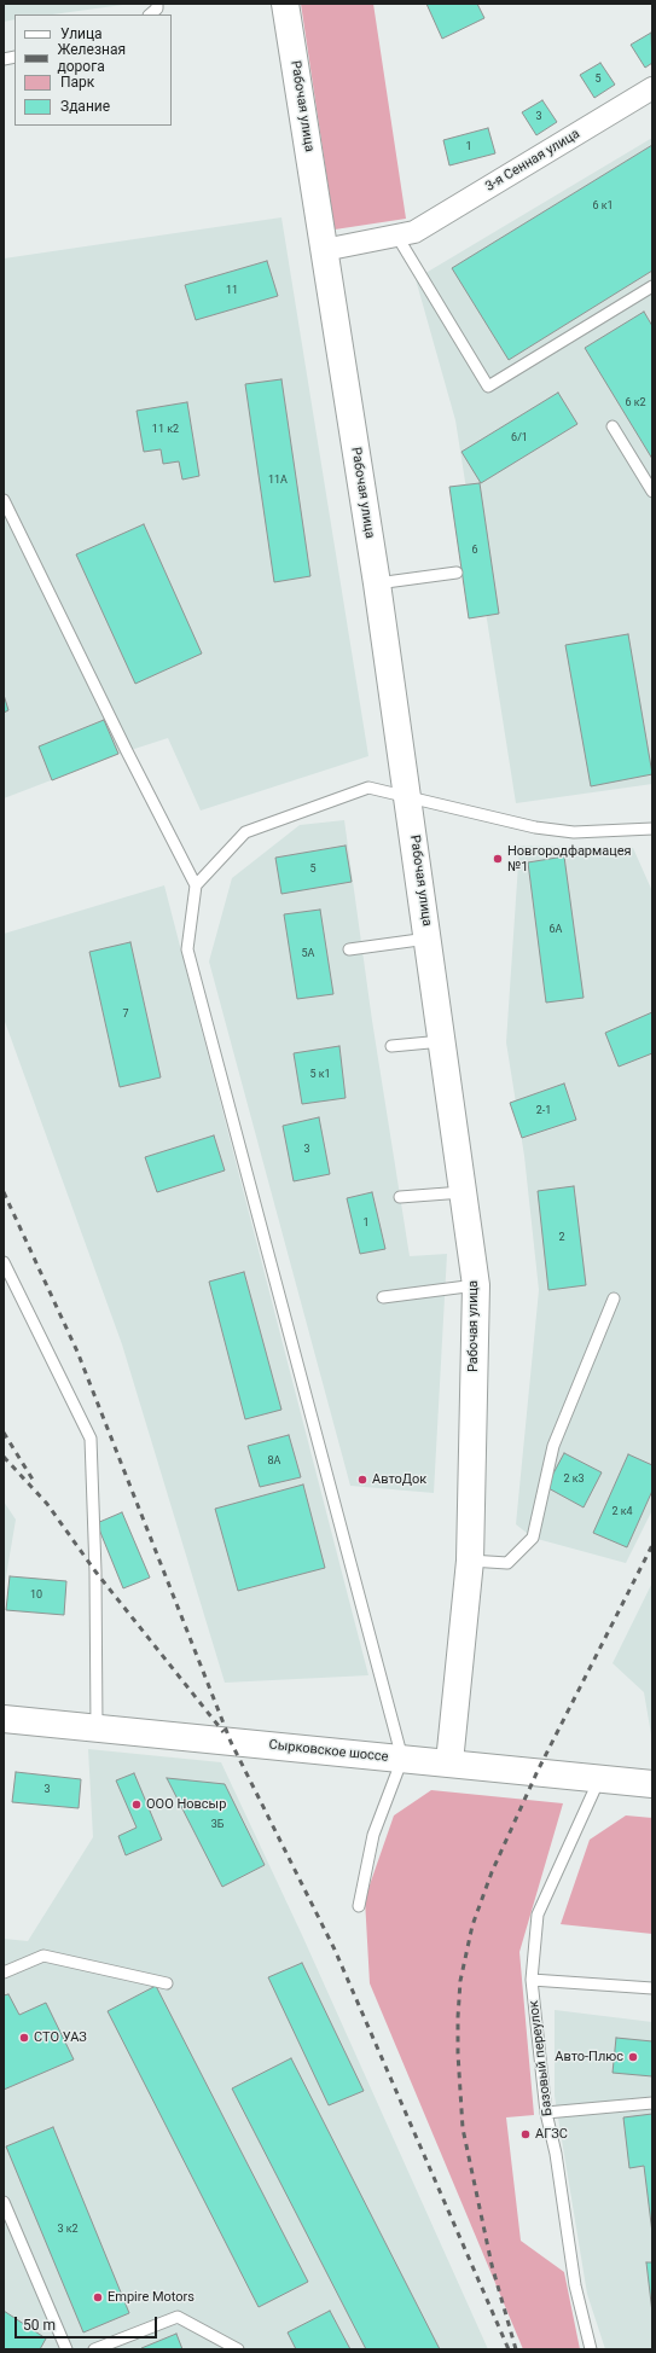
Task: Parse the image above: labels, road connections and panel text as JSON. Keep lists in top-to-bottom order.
{
  "streets": {
    "main road": ["Рабочая улица", "Сырковское шоссе"],
    "street": ["3-я Сенная улица"],
    "lane": ["Базовый переулок"]
  },
  "crossings": [
    ["Рабочая улица", "Сырковское шоссе"],
    ["Сырковское шоссе", "Базовый переулок"]
  ],
  "places": [
    "Новгородфармацея №1",
    "АвтоДок",
    "ООО Новсыр",
    "СТО УАЗ",
    "Авто-Плюс",
    "АГЗС",
    "Empire Motors"
  ],
  "house_numbers": [
    "5",
    "3",
    "1",
    "6 к1",
    "11",
    "6 к2",
    "11 к2",
    "6/1",
    "11А",
    "6",
    "5",
    "6А",
    "5А",
    "7",
    "5 к1",
    "2-1",
    "3",
    "1",
    "2",
    "8А",
    "2 к3",
    "2 к4",
    "10",
    "3",
    "3Б",
    "3 к2"
  ],
  "legend": [
    "Улица",
    "Железная дорога",
    "Парк",
    "Здание"
  ],
  "scale_bar": "50 m"
}
